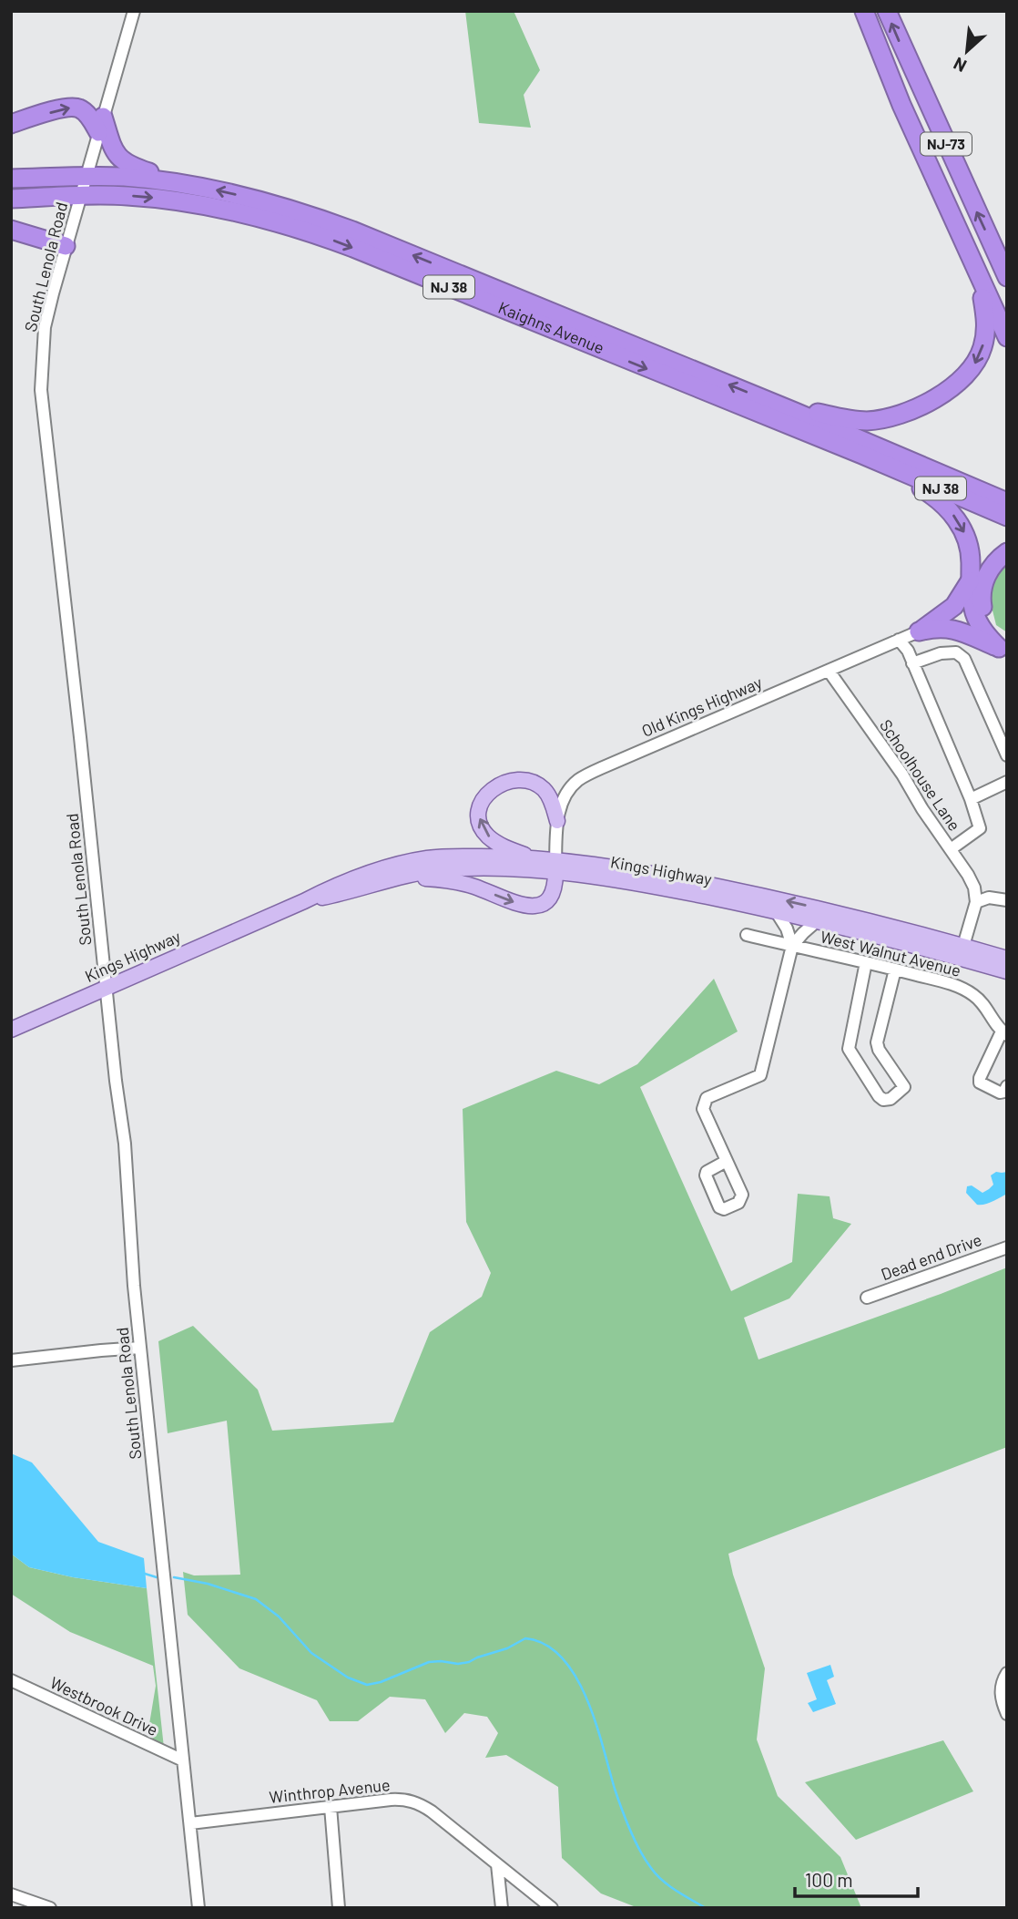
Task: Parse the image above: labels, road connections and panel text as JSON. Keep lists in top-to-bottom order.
{
  "streets": {
    "highway": ["NJ-73", "NJ 38", "Kaighns Avenue"],
    "main road": ["Kings Highway"],
    "street": [
      "South Lenola Road",
      "Old Kings Highway",
      "Schoolhouse Lane",
      "West Walnut Avenue",
      "Dead end Drive",
      "Westbrook Drive",
      "Winthrop Avenue"
    ]
  },
  "crossings": [
    ["South Lenola Road", "NJ 38"],
    ["South Lenola Road", "Kaighns Avenue"],
    ["South Lenola Road", "Kings Highway"],
    ["South Lenola Road", "Westbrook Drive"],
    ["South Lenola Road", "Winthrop Avenue"],
    ["NJ 38", "Kaighns Avenue"],
    ["Old Kings Highway", "Schoolhouse Lane"],
    ["Old Kings Highway", "Kings Highway"]
  ],
  "scale_bar": "100 m",
  "north": "bottom left"
}
